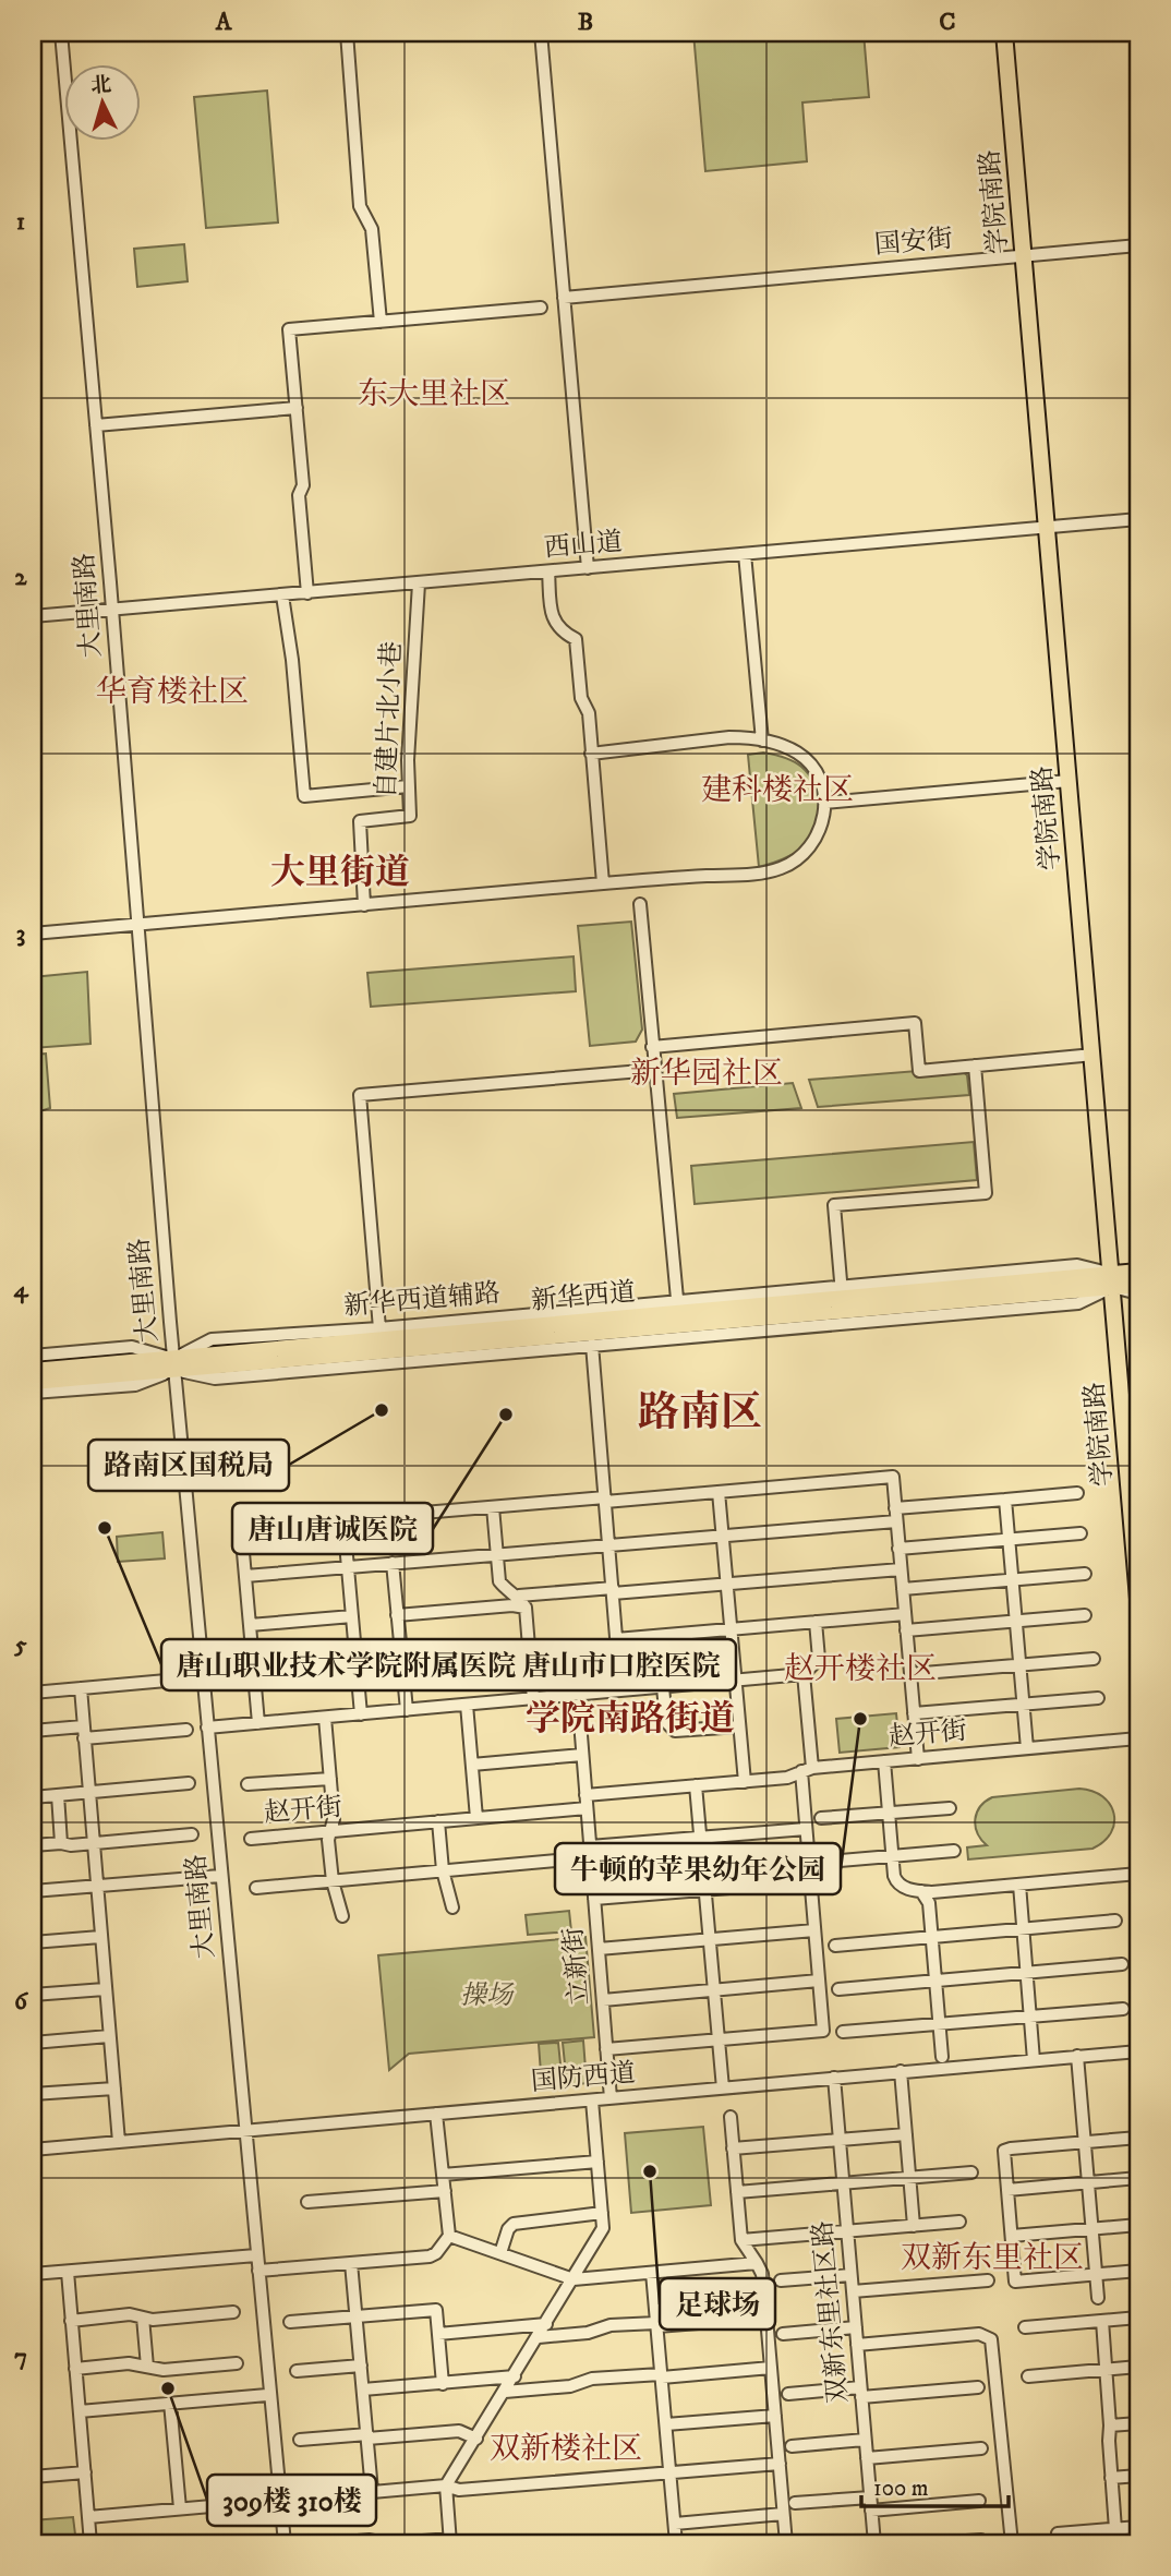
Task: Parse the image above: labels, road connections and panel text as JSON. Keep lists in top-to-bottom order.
{
  "streets": {
    "main road": ["学院南路", "新华西道"],
    "street": [
      "国安街",
      "西山道",
      "大里南路",
      "自建片北小巷",
      "新华西道辅路",
      "赵开街",
      "立新街",
      "国防西道",
      "双新东里社区路"
    ]
  },
  "crossings": [
    ["学院南路", "国安街"],
    ["学院南路", "西山道"],
    ["学院南路", "新华西道"],
    ["西山道", "大里南路"],
    ["西山道", "自建片北小巷"],
    ["大里南路", "新华西道"],
    ["大里南路", "新华西道辅路"],
    ["大里南路", "国防西道"],
    ["新华西道", "新华西道辅路"],
    ["赵开街", "立新街"],
    ["立新街", "国防西道"],
    ["国防西道", "双新东里社区路"]
  ],
  "districts": [
    "东大里社区",
    "华育楼社区",
    "建科楼社区",
    "大里街道",
    "新华园社区",
    "路南区",
    "赵开楼社区",
    "学院南路街道",
    "双新东里社区",
    "双新楼社区"
  ],
  "parks": ["操场"],
  "places": [
    "路南区国税局",
    "唐山唐诚医院",
    "唐山职业技术学院附属医院 唐山市口腔医院",
    "牛顿的苹果幼年公园",
    "足球场",
    "309楼 310楼"
  ],
  "scale_bar": "100 m",
  "north": "top",
  "grid": {
    "columns": ["A", "B", "C"],
    "rows": [
      "1",
      "2",
      "3",
      "4",
      "5",
      "6",
      "7"
    ]
  }
}
